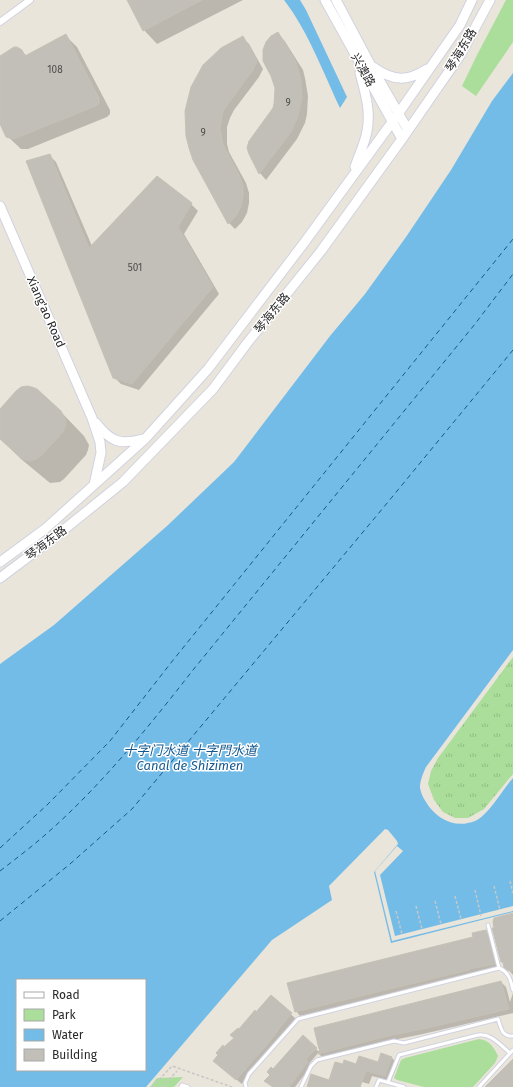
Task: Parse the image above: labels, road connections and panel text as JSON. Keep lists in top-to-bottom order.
{
  "streets": {
    "main road": ["琴海东路", "兴澳路", "Xiang'ao Road"]
  },
  "crossings": [
    ["琴海东路", "兴澳路"]
  ],
  "water": ["十字门水道 十字門水道 Canal de Shizimen"],
  "house_numbers": [
    "108",
    "9",
    "9",
    "501"
  ],
  "legend": [
    "Road",
    "Park",
    "Water",
    "Building"
  ]
}
